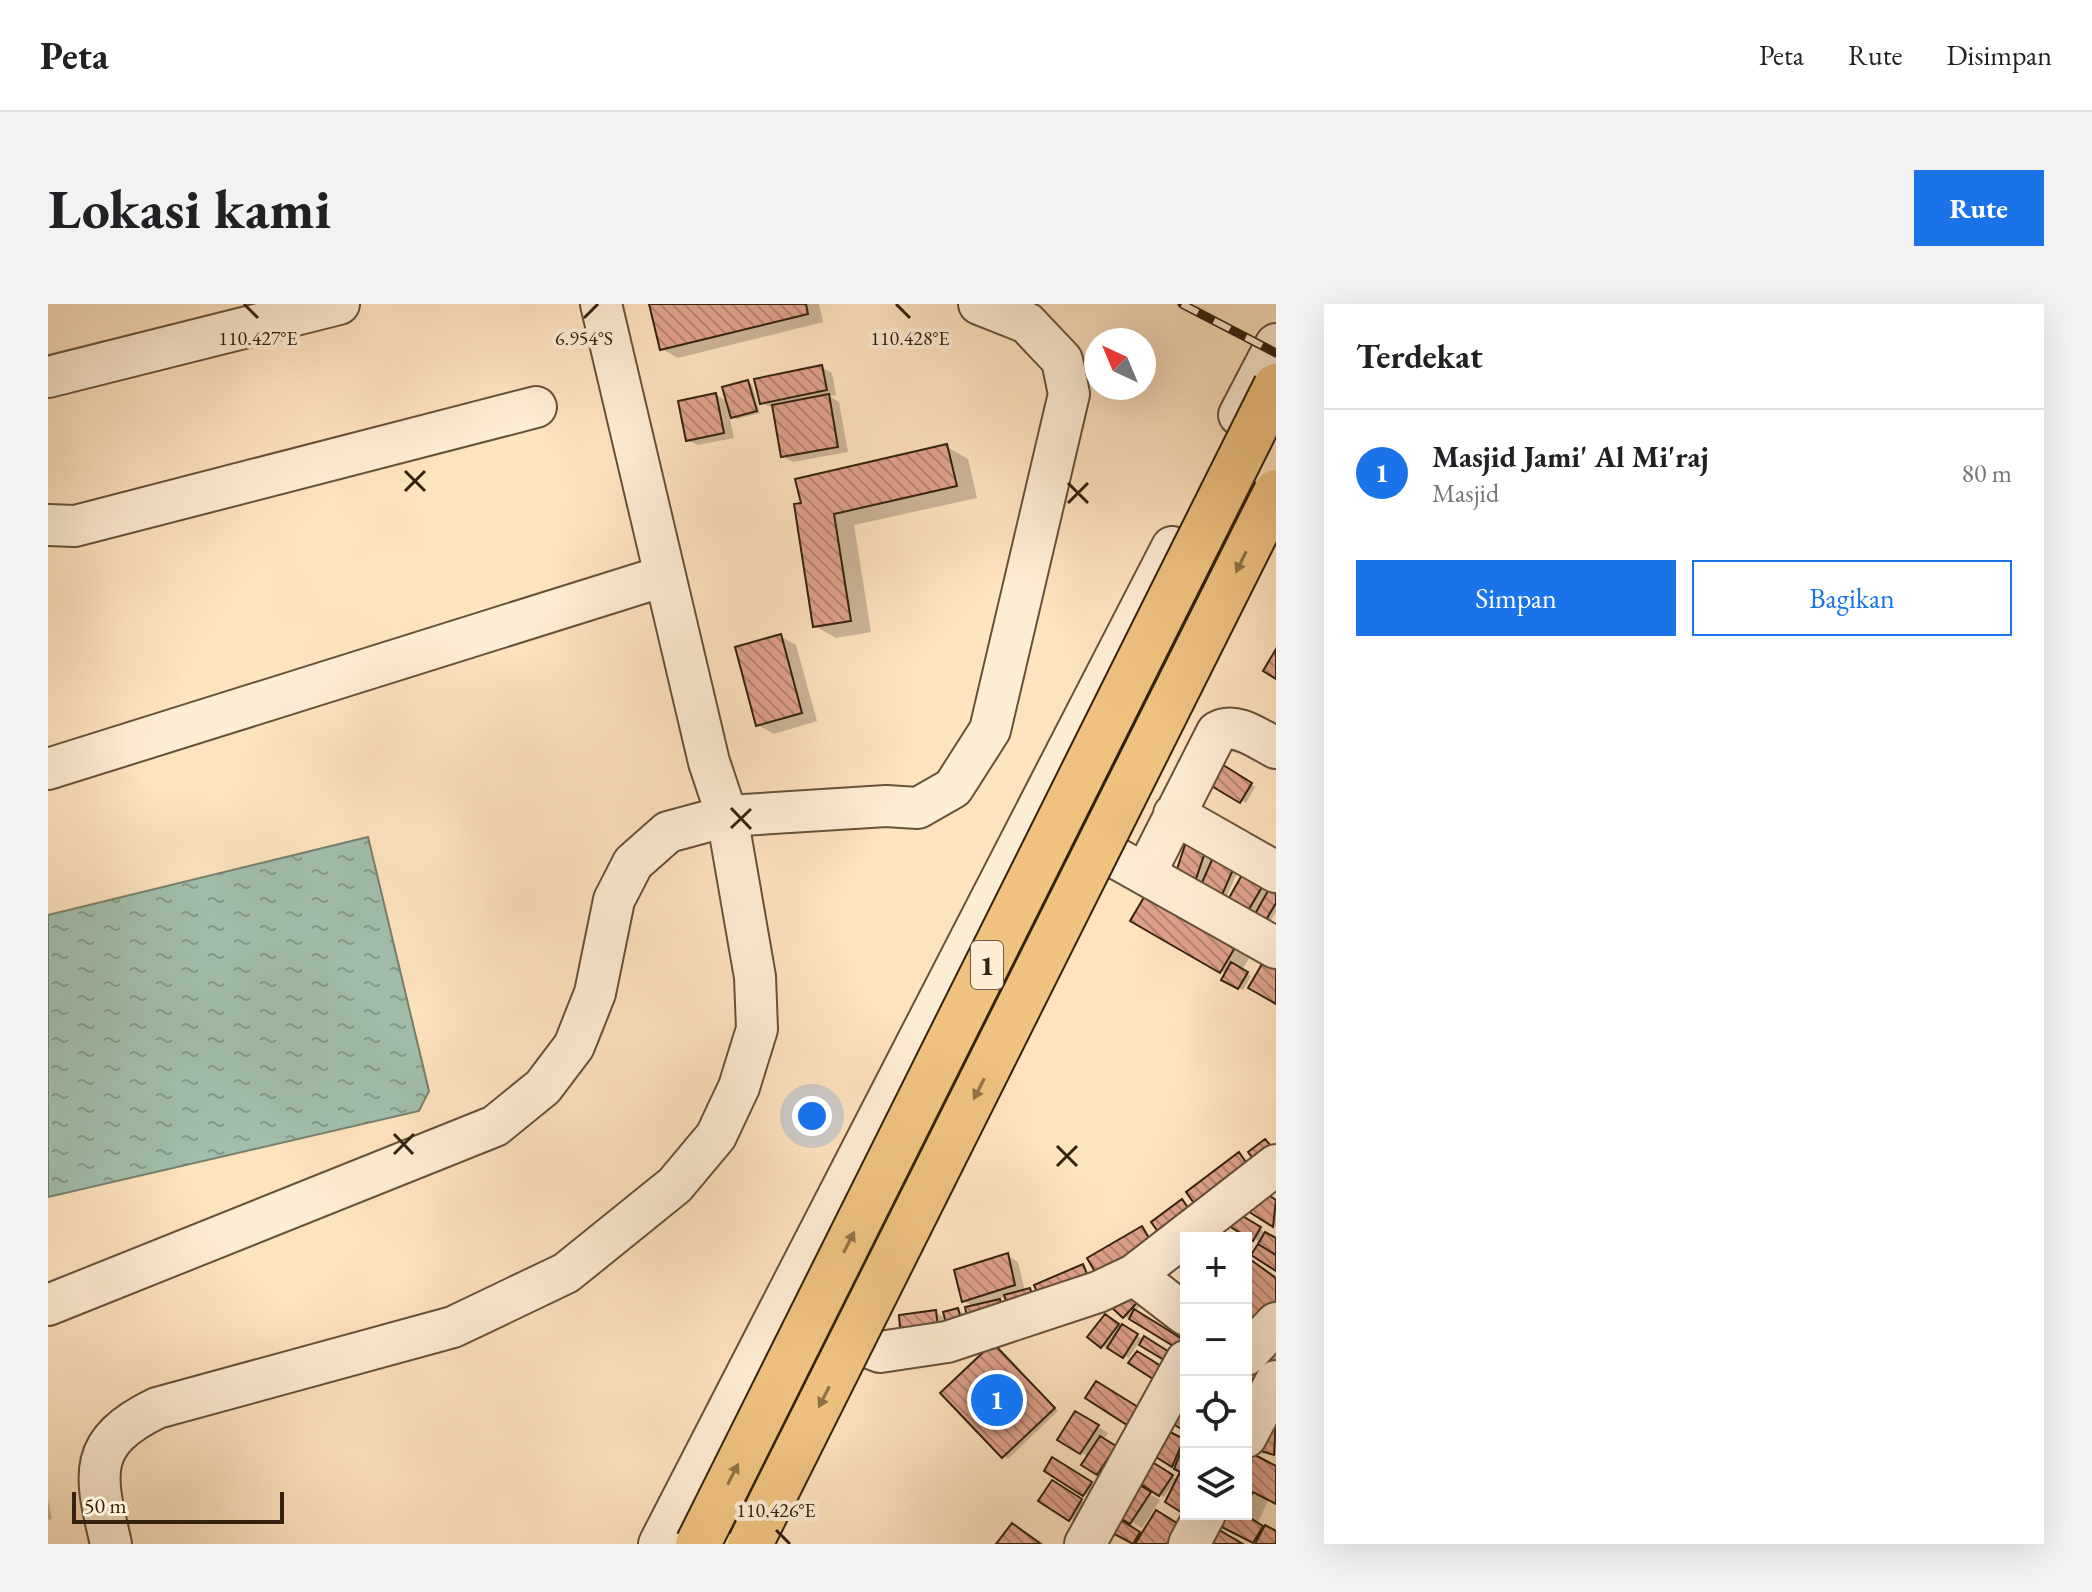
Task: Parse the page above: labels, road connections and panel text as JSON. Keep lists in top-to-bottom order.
{
  "streets": {
    "highway": ["1"]
  },
  "scale_bar": "50 m",
  "north": "top left",
  "page": {
    "header": "Peta",
    "nav": ["Peta", "Rute", "Disimpan"],
    "buttons": [
      "Rute",
      ["Simpan", "Bagikan"]
    ],
    "title": "Lokasi kami",
    "heading": "Terdekat",
    "list": [
      {
        "mark": "1",
        "name": "Masjid Jami' Al Mi'raj",
        "note": "Masjid",
        "value": "80 m"
      }
    ],
    "map_buttons": ["+", "−"],
    "pins": "1",
    "scale": "50 m"
  },
  "coordinates": [
    "6.954°S",
    "110.427°E",
    "110.428°E",
    "110.426°E"
  ]
}
